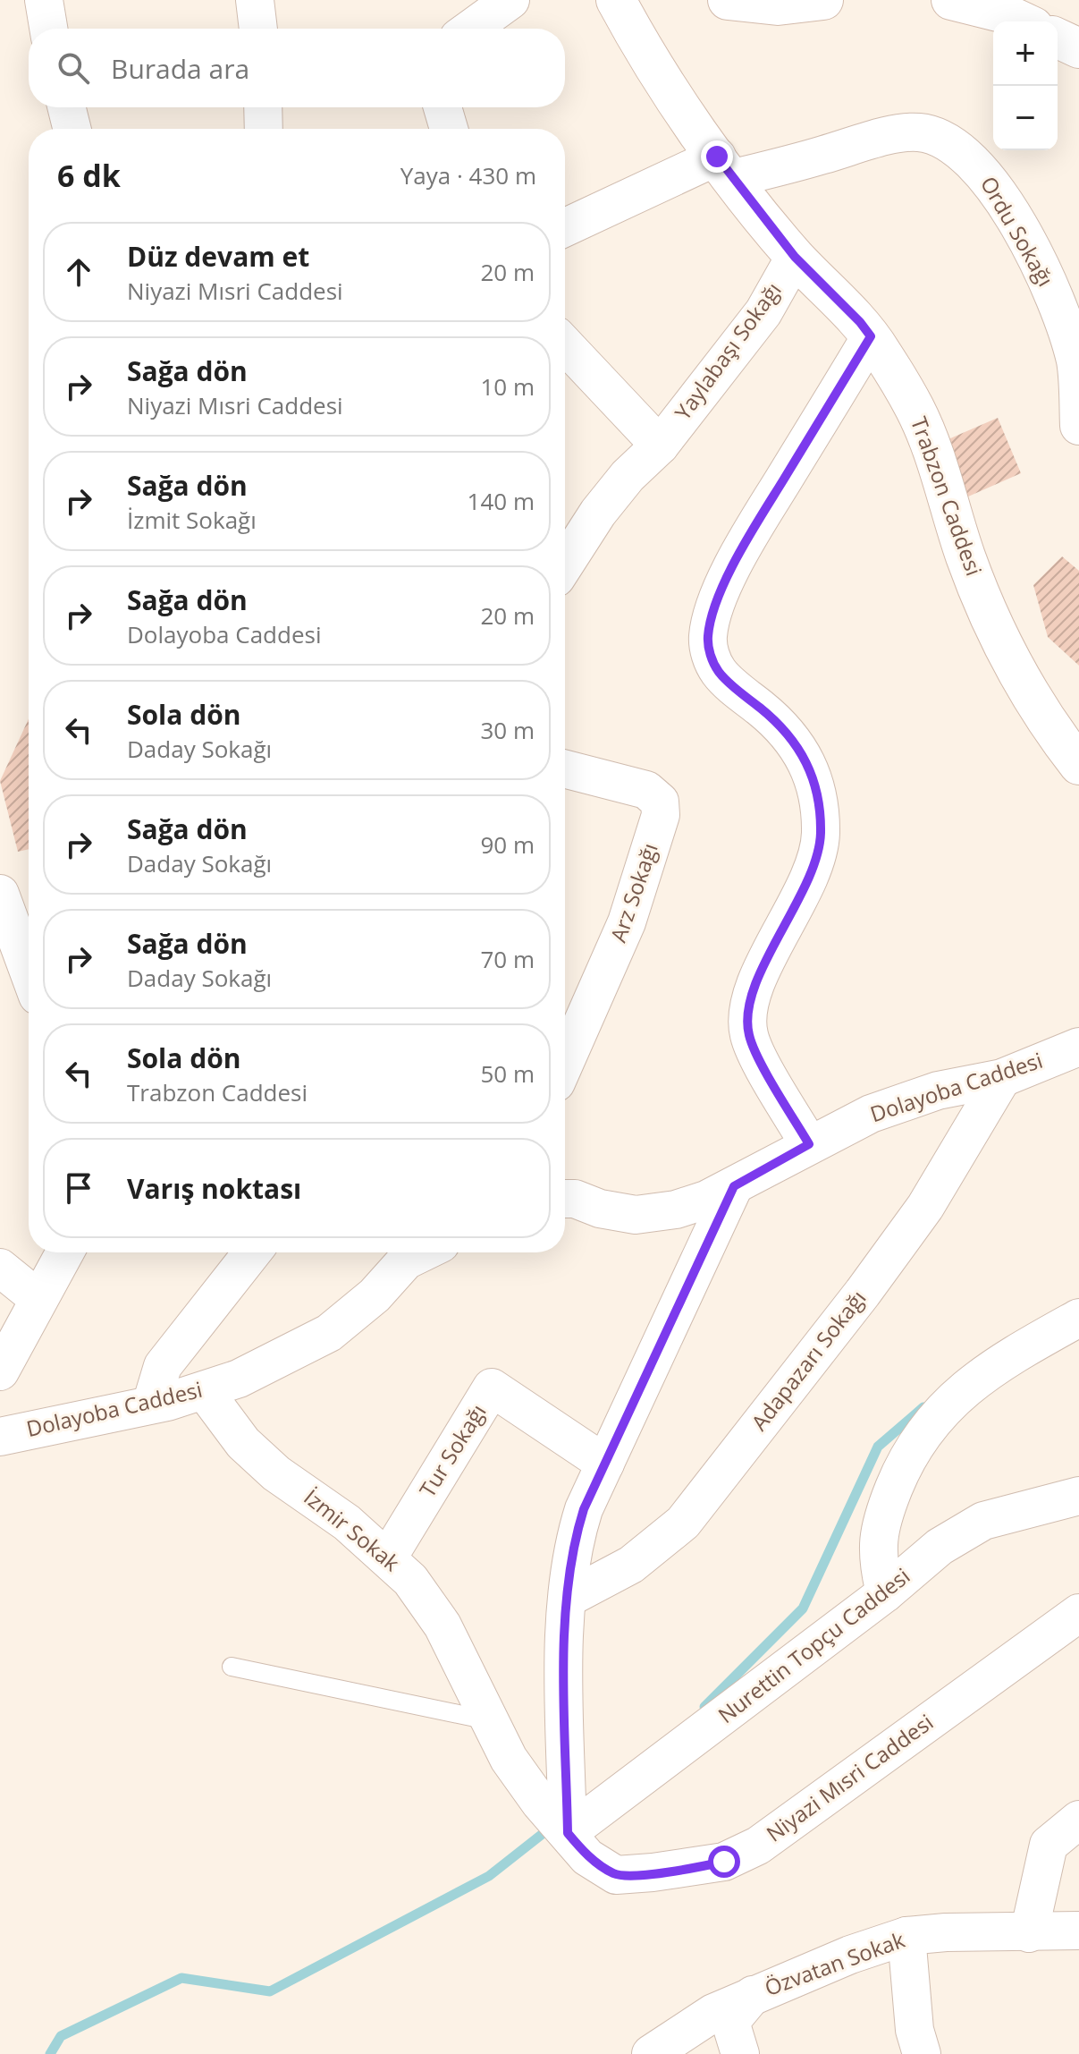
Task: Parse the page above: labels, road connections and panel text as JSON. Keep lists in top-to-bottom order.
{
  "streets": {
    "street": [
      "Ordu Sokağı",
      "Yaylabaşı Sokağı",
      "Trabzon Caddesi",
      "Arz Sokağı",
      "Dolayoba Caddesi",
      "Adapazarı Sokağı",
      "Tur Sokağı",
      "İzmir Sokak",
      "Nurettin Topçu Caddesi",
      "Niyazi Mısri Caddesi",
      "Özvatan Sokak"
    ]
  },
  "crossings": [
    ["Ordu Sokağı", "Trabzon Caddesi"],
    ["Yaylabaşı Sokağı", "Trabzon Caddesi"],
    ["Dolayoba Caddesi", "Adapazarı Sokağı"],
    ["Dolayoba Caddesi", "İzmir Sokak"],
    ["Tur Sokağı", "İzmir Sokak"],
    ["İzmir Sokak", "Nurettin Topçu Caddesi"],
    ["İzmir Sokak", "Niyazi Mısri Caddesi"],
    ["Nurettin Topçu Caddesi", "Niyazi Mısri Caddesi"]
  ],
  "page": {
    "map_buttons": ["+", "−"],
    "search": "Burada ara",
    "heading": ["6 dk", "Yaya · 430 m"],
    "list": [
      ["Düz devam et", "Niyazi Mısri Caddesi", "20 m"],
      ["Sağa dön", "Niyazi Mısri Caddesi", "10 m"],
      ["Sağa dön", "İzmit Sokağı", "140 m"],
      ["Sağa dön", "Dolayoba Caddesi", "20 m"],
      ["Sola dön", "Daday Sokağı", "30 m"],
      ["Sağa dön", "Daday Sokağı", "90 m"],
      ["Sağa dön", "Daday Sokağı", "70 m"],
      ["Sola dön", "Trabzon Caddesi", "50 m"],
      "Varış noktası"
    ]
  }
}
